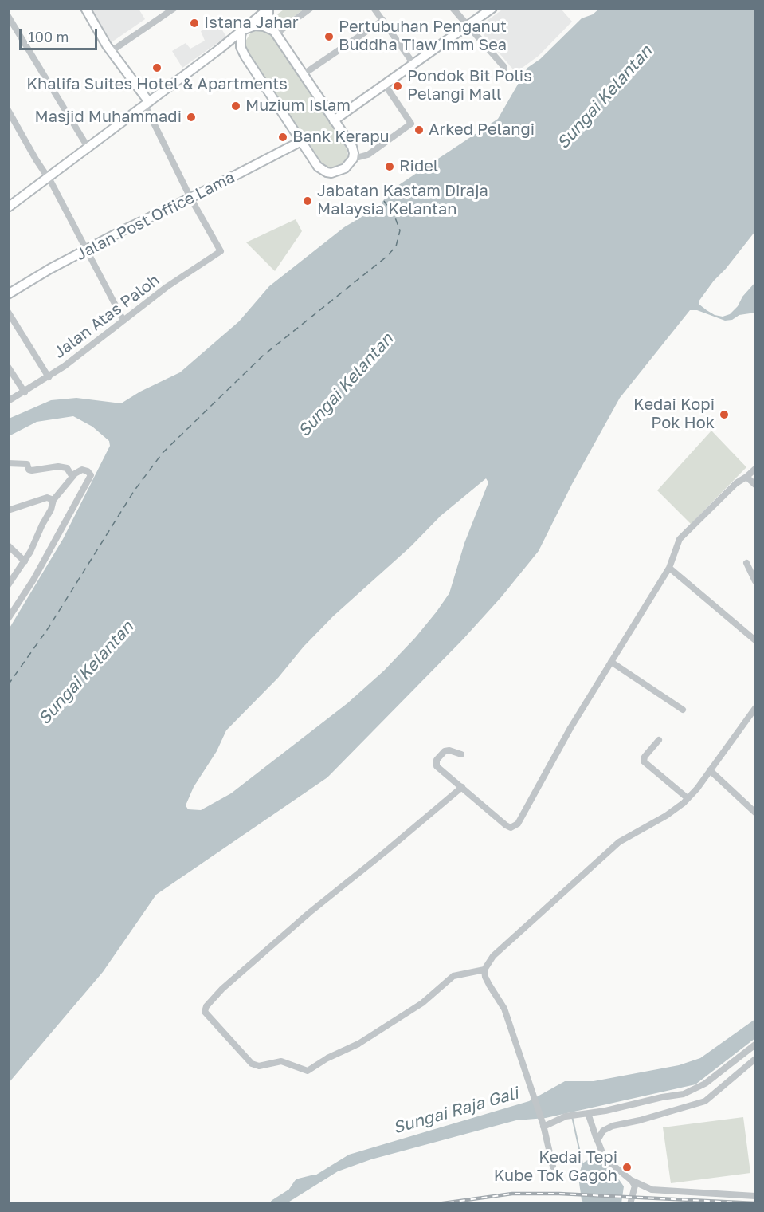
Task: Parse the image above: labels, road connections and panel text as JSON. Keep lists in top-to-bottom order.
{
  "streets": {
    "main road": ["Jalan Post Office Lama"],
    "street": ["Jalan Atas Paloh"]
  },
  "crossings": [
    ["Jalan Post Office Lama", "Jalan Atas Paloh"]
  ],
  "water": ["Sungai Kelantan", "Sungai Raja Gali"],
  "places": [
    "Istana Jahar",
    "Pertubuhan Penganut Buddha Tiaw Imm Sea",
    "Khalifa Suites Hotel & Apartments",
    "Pondok Bit Polis Pelangi Mall",
    "Muzium Islam",
    "Masjid Muhammadi",
    "Arked Pelangi",
    "Bank Kerapu",
    "Ridel",
    "Jabatan Kastam Diraja Malaysia Kelantan",
    "Kedai Kopi Pok Hok",
    "Kedai Tepi Kube Tok Gagoh"
  ],
  "scale_bar": "100 m"
}
